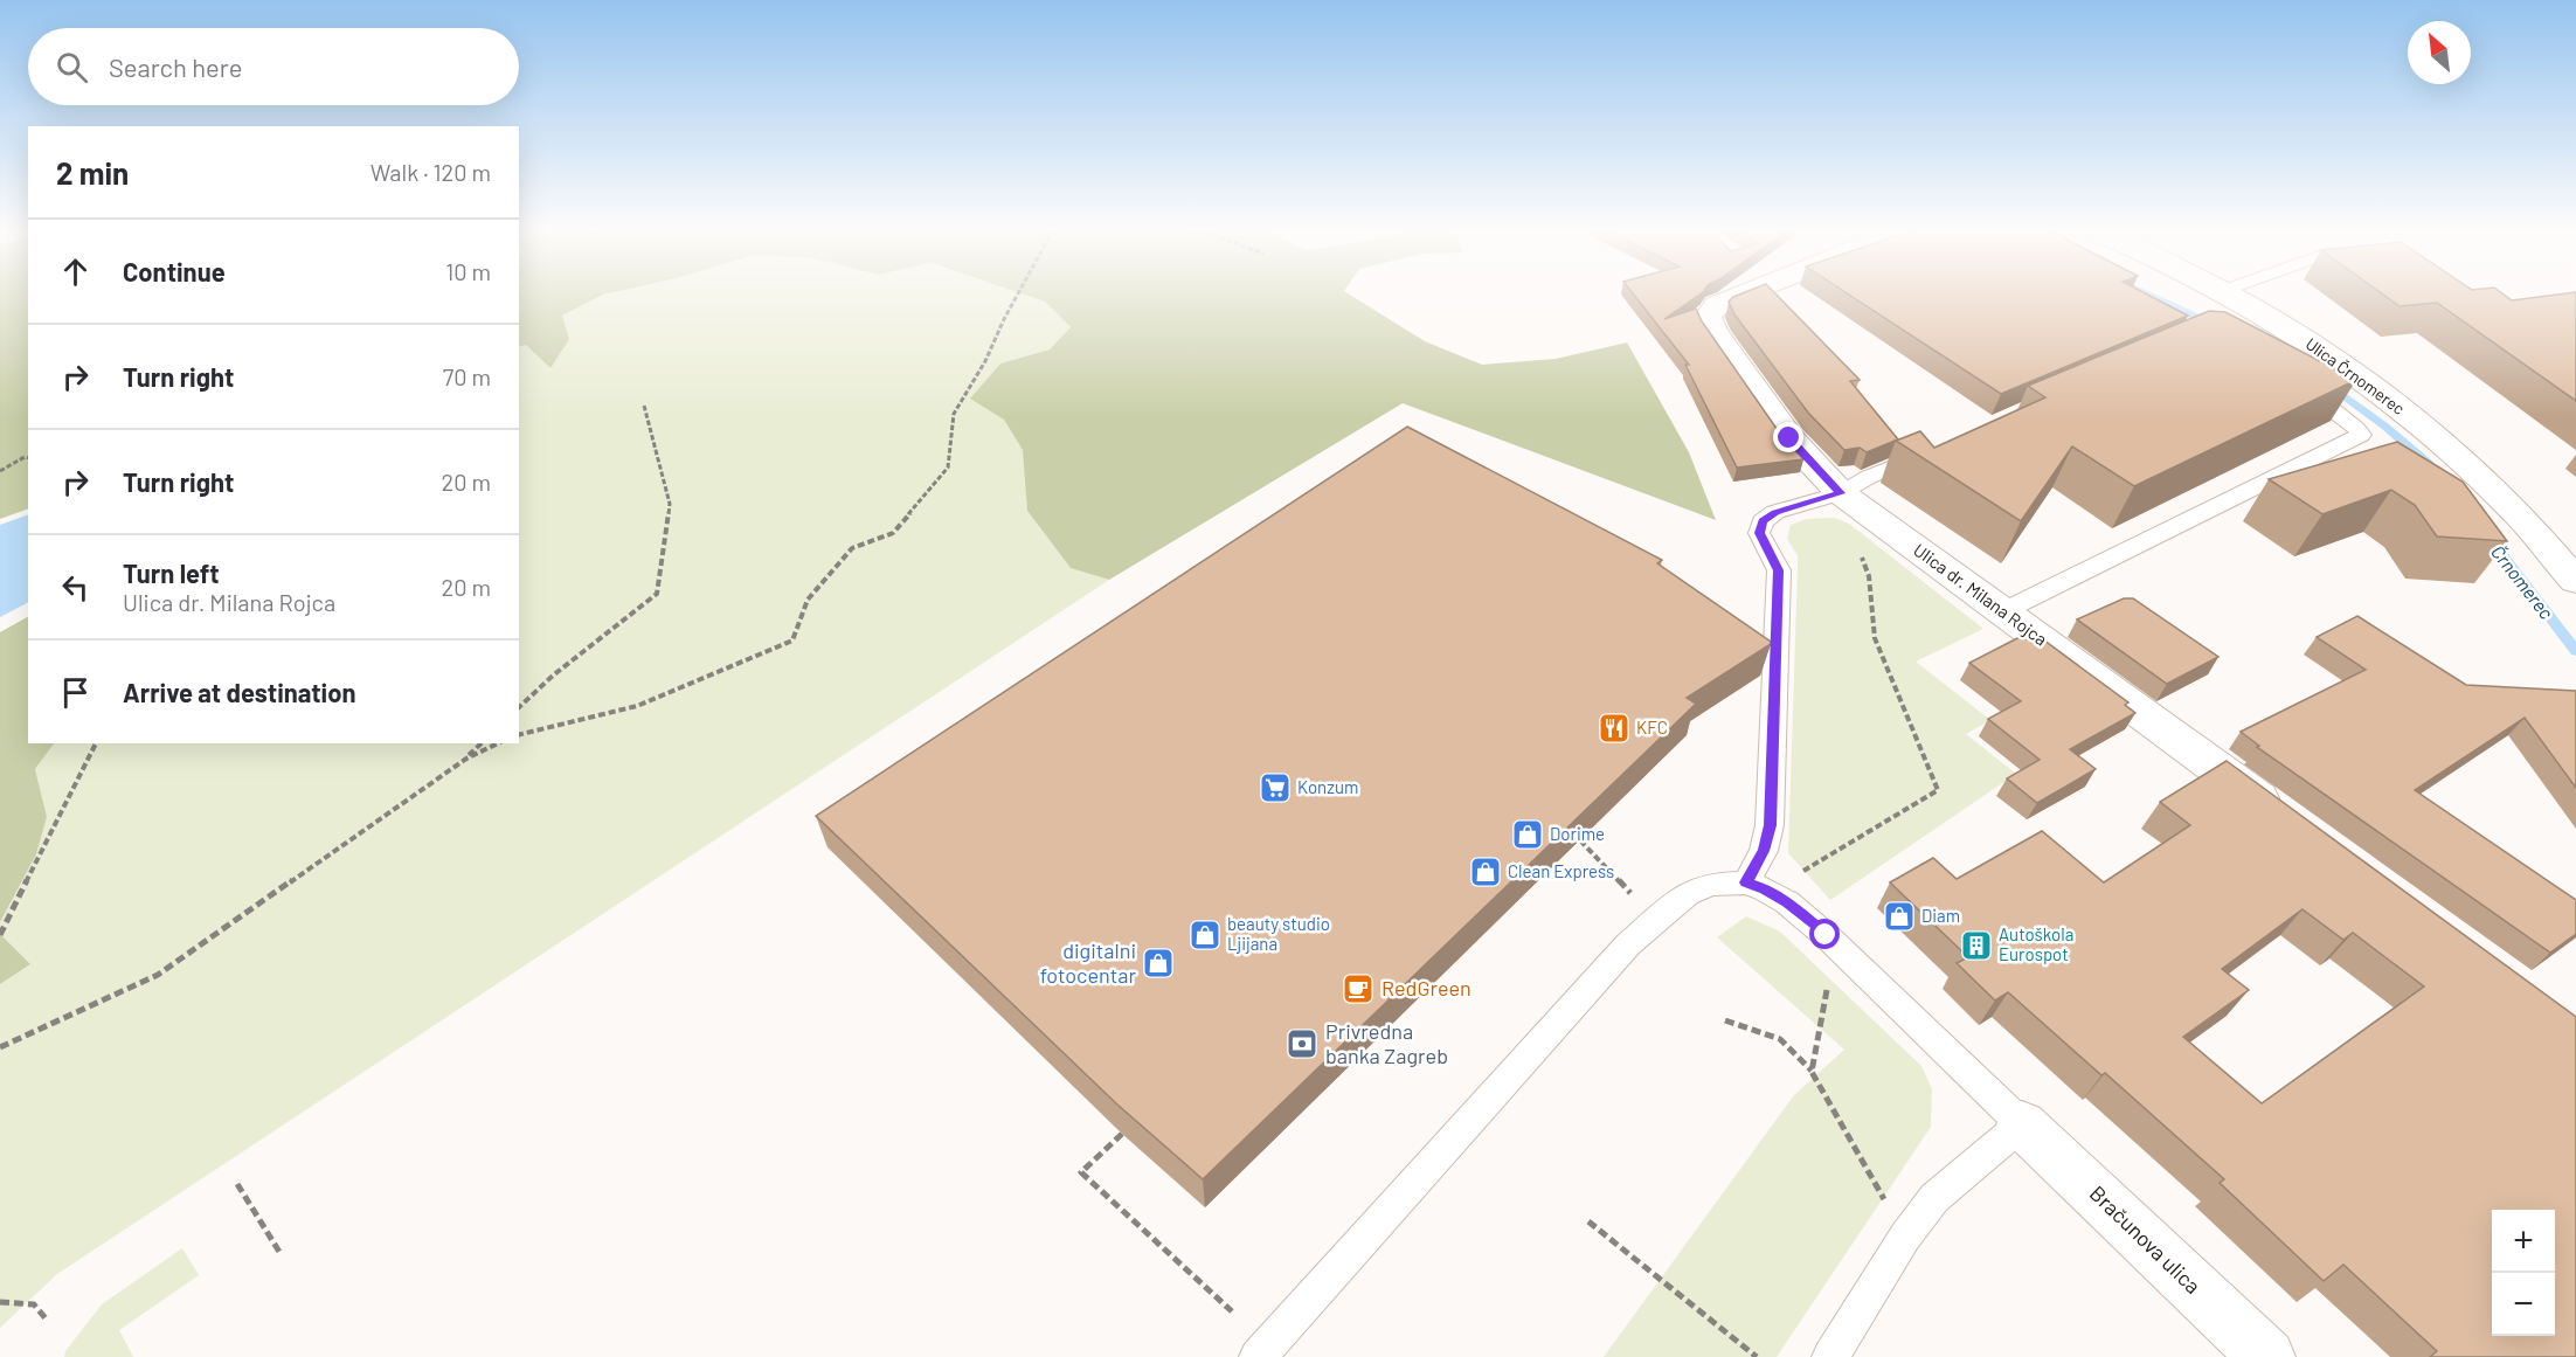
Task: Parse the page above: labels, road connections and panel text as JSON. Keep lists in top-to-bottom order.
{
  "streets": {
    "street": ["Ulica Črnomerec", "Ulica dr. Milana Rojca", "Bračunova ulica"]
  },
  "water": ["Črnomerec"],
  "places": {
    "restaurant": ["KFC"],
    "supermarket": ["Konzum"],
    "shop": [
      "Dorime",
      "Clean Express",
      "Diam",
      "beauty studio Ljijana",
      "digitalni fotocentar"
    ],
    "building": ["Autoškola Eurospot"],
    "cafe": ["RedGreen"],
    "bank": ["Privredna banka Zagreb"]
  },
  "north": "top left",
  "page": {
    "search": "Search here",
    "heading": ["2 min", "Walk · 120 m"],
    "list": [
      ["Continue", "10 m"],
      ["Turn right", "70 m"],
      ["Turn right", "20 m"],
      ["Turn left", "Ulica dr. Milana Rojca", "20 m"],
      "Arrive at destination"
    ],
    "map_buttons": ["+", "−"]
  }
}
